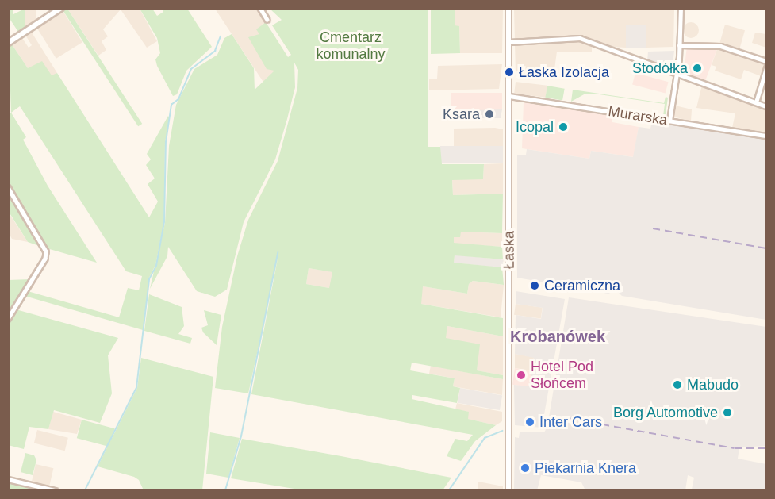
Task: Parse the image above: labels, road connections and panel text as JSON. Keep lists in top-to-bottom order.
{
  "streets": {
    "main road": ["Łaska"],
    "street": ["Murarska"]
  },
  "crossings": [
    ["Murarska", "Łaska"]
  ],
  "districts": ["Krobanówek"],
  "parks": ["Cmentarz komunalny"],
  "places": [
    "Stodółka",
    "Łaska Izolacja",
    "Ksara",
    "Icopal",
    "Ceramiczna",
    "Hotel Pod Słońcem",
    "Mabudo",
    "Borg Automotive",
    "Inter Cars",
    "Piekarnia Knera"
  ]
}
